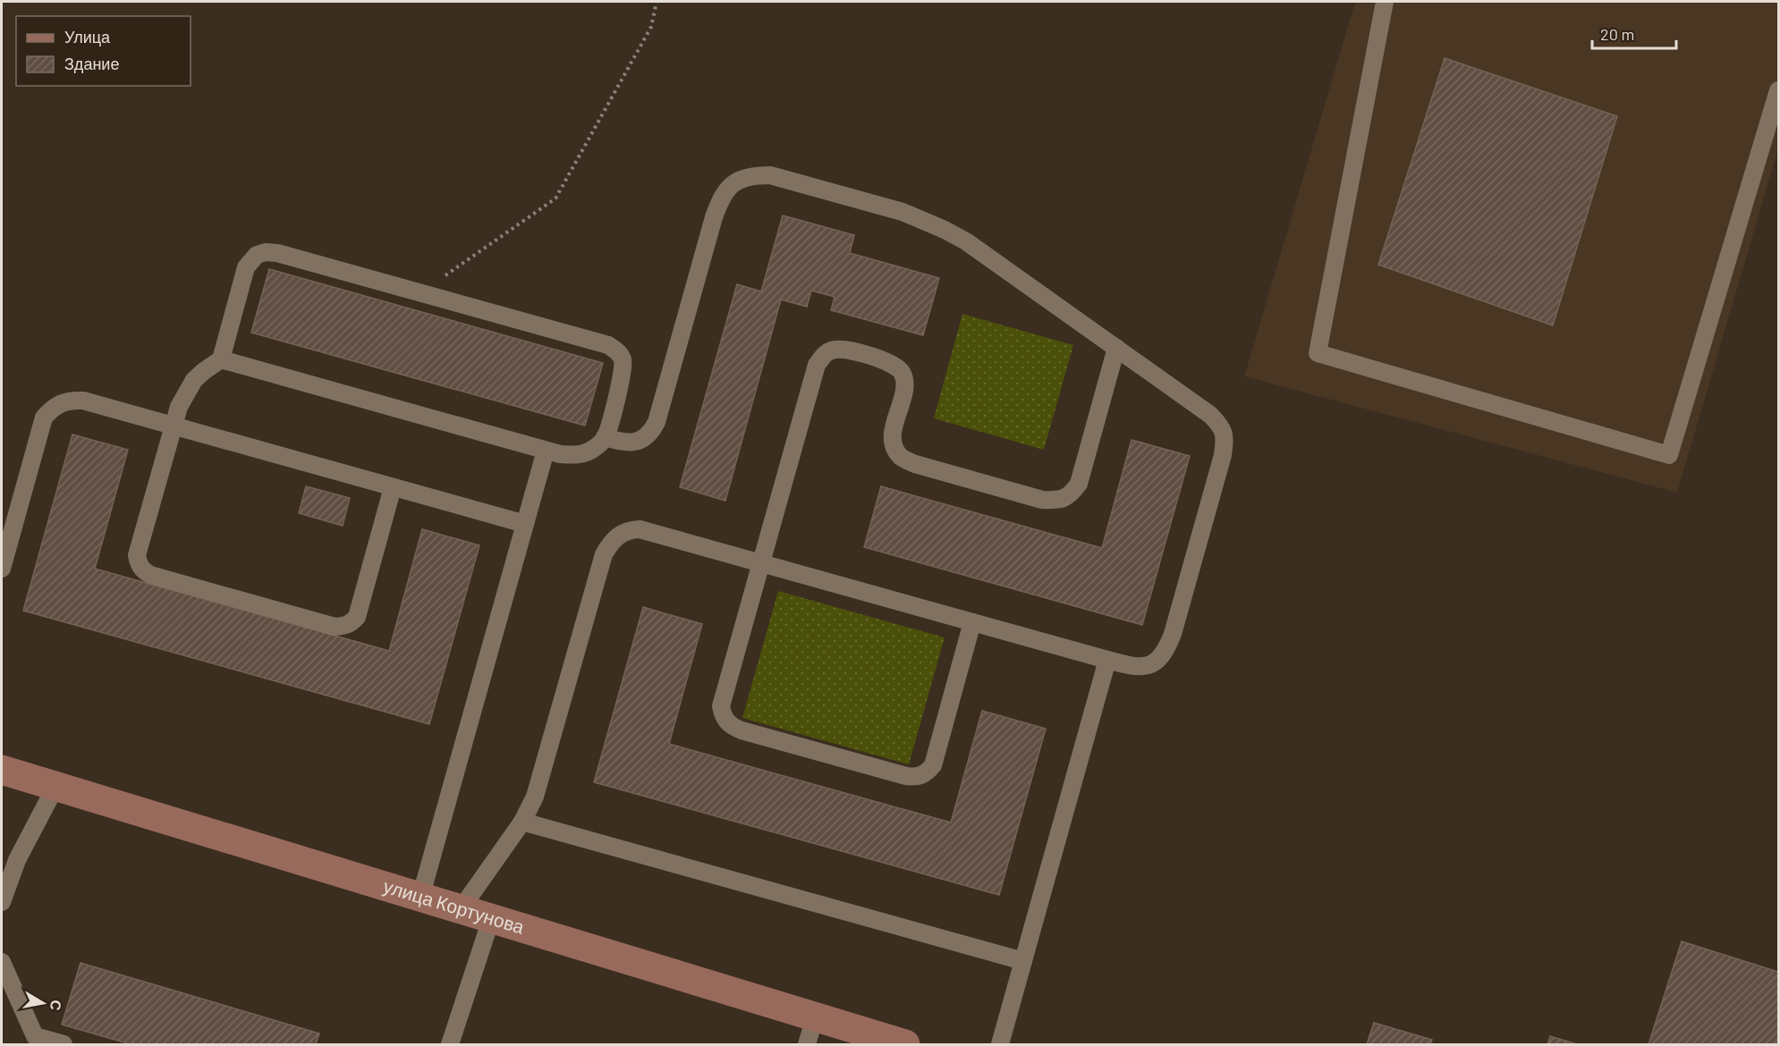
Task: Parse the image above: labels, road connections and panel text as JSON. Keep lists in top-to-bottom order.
{
  "streets": {
    "main road": ["улица Кортунова"]
  },
  "legend": ["Улица", "Здание"],
  "scale_bar": "20 m",
  "north": "right"
}
